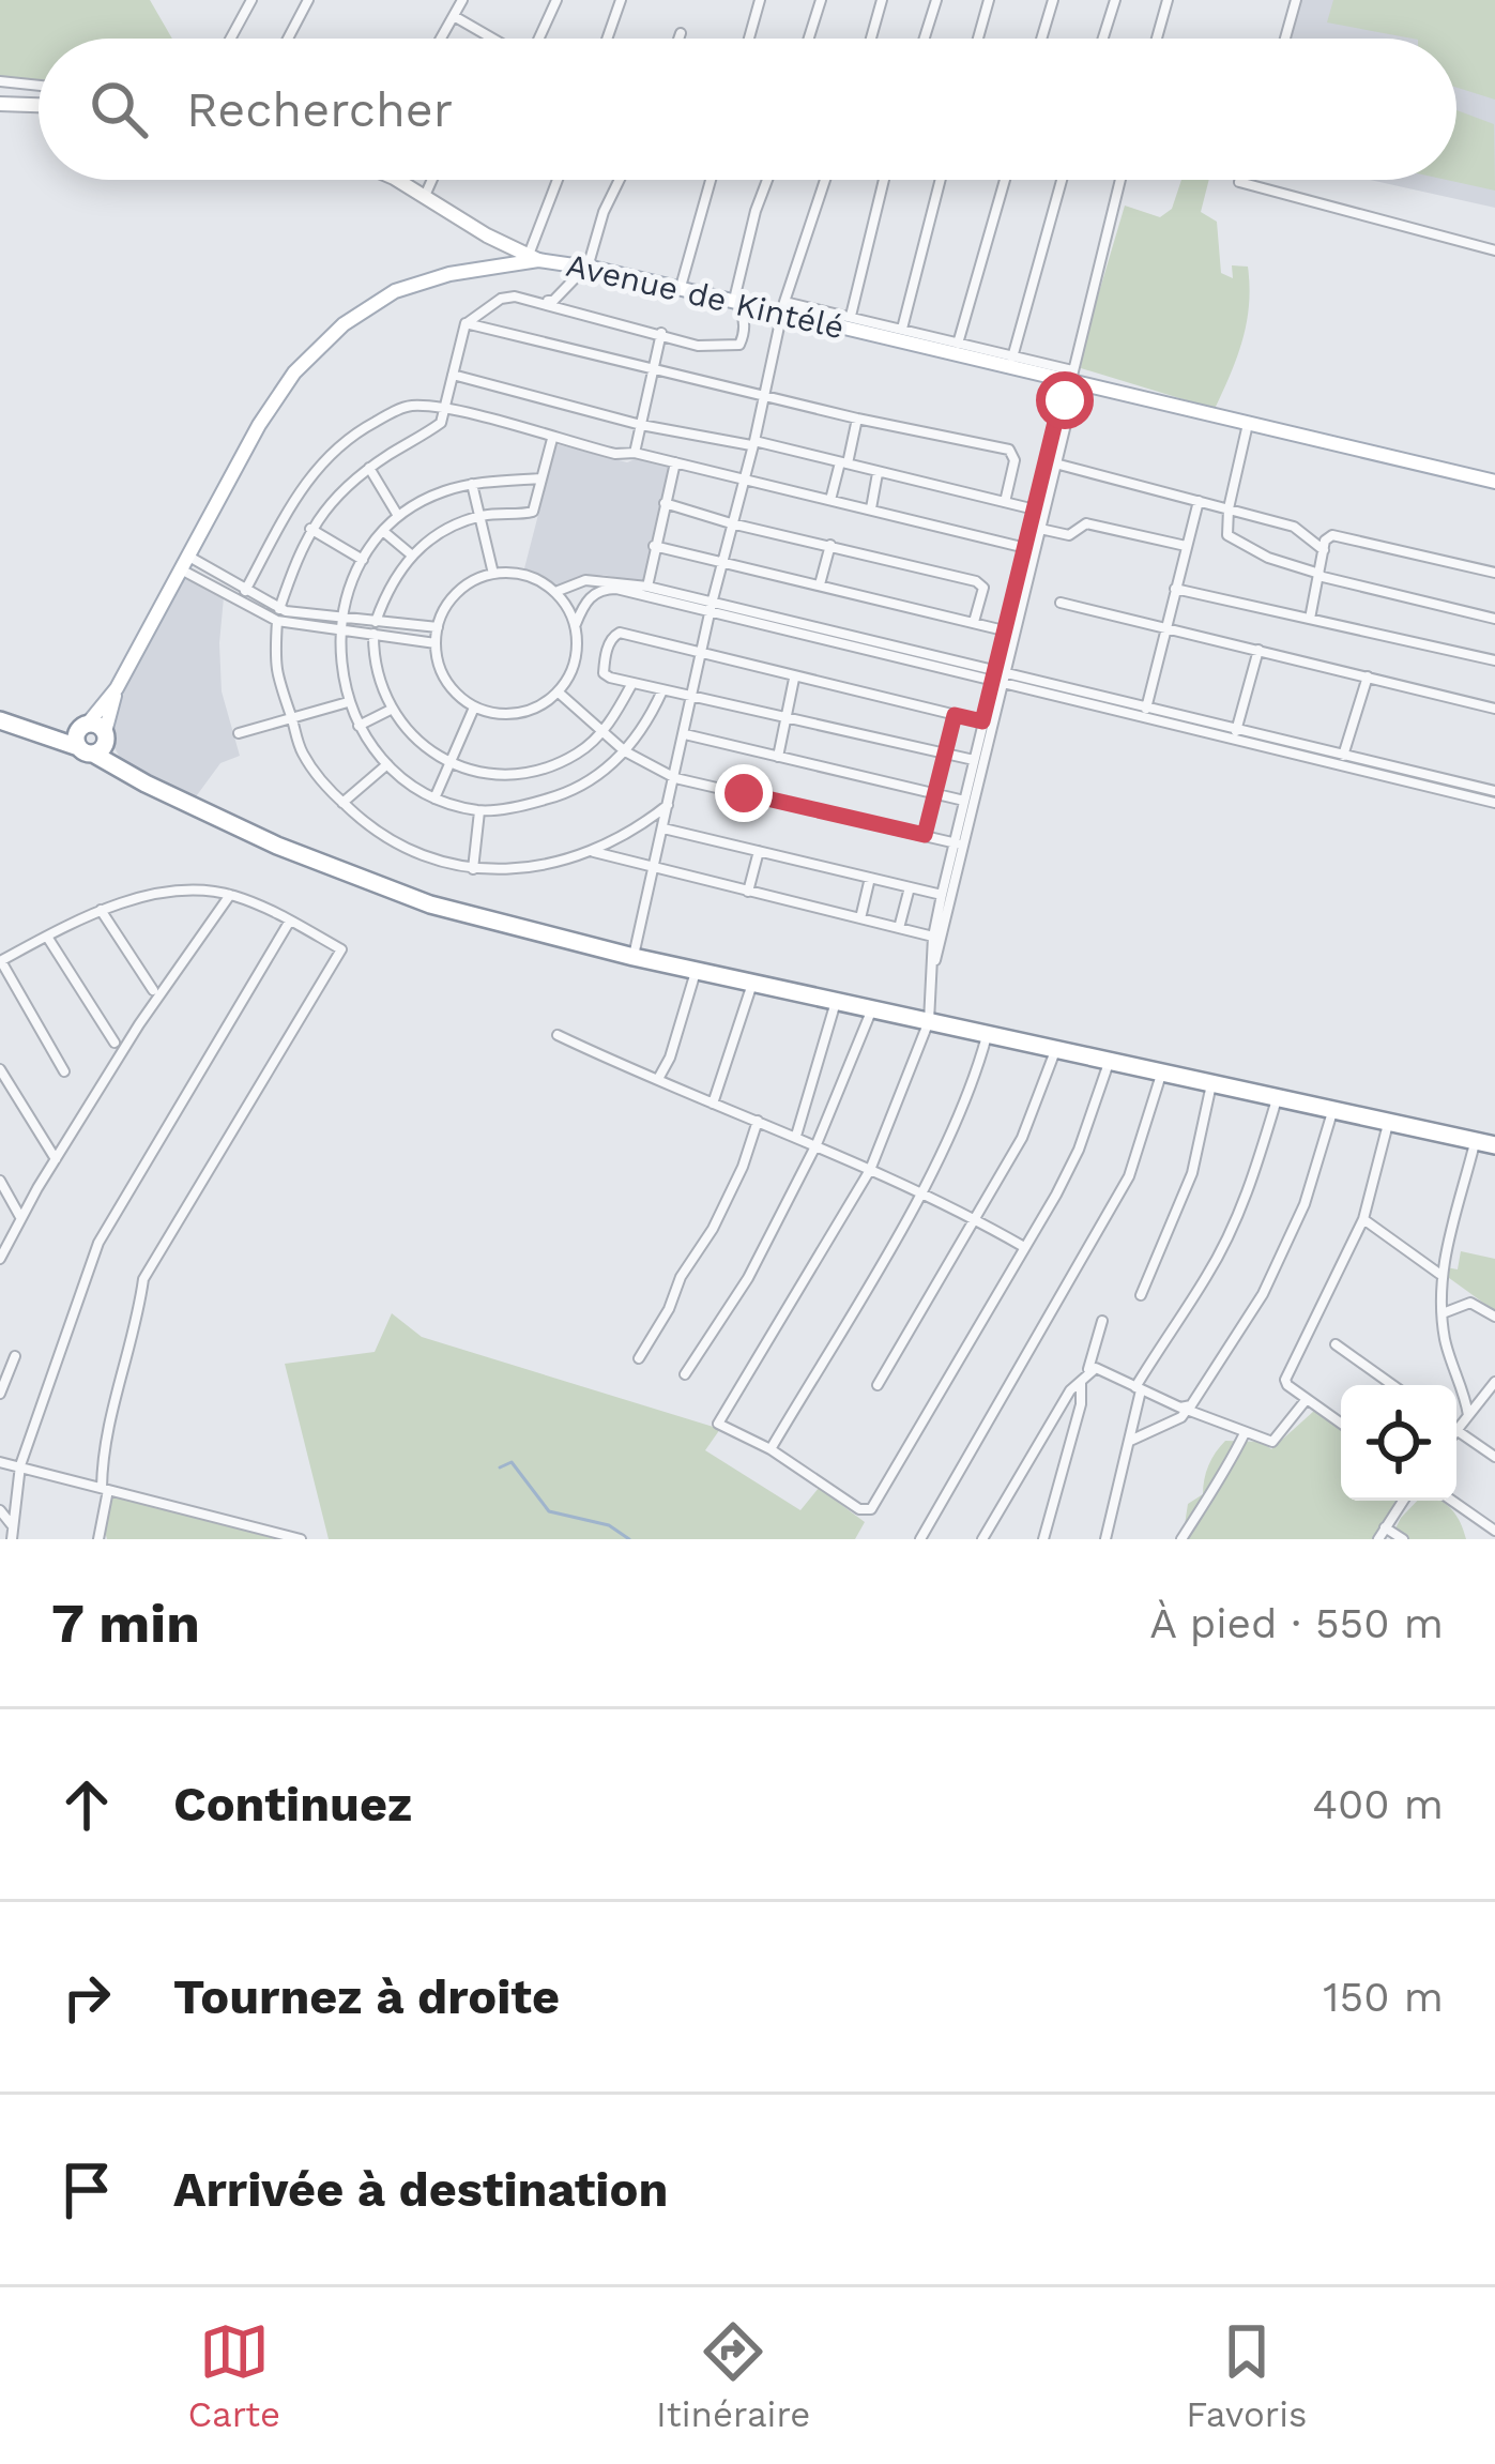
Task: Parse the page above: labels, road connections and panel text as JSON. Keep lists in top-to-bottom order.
{
  "streets": {
    "main road": ["Avenue de Kintélé"]
  },
  "page": {
    "search": "Rechercher",
    "heading": ["7 min", "À pied · 550 m"],
    "list": [
      ["Continuez", "400 m"],
      ["Tournez à droite", "150 m"],
      "Arrivée à destination"
    ],
    "nav": ["Carte", "Itinéraire", "Favoris"]
  }
}
